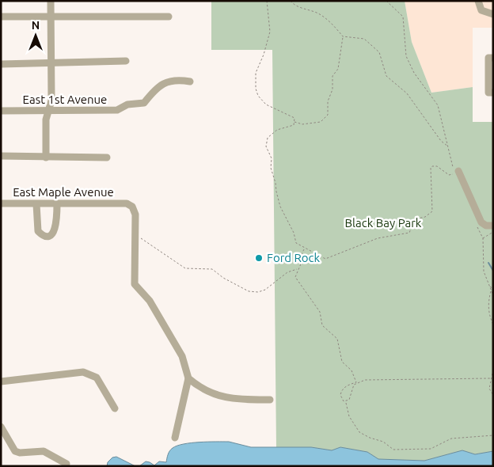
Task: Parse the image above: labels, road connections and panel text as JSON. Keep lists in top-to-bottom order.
{
  "streets": {
    "street": ["East 1st Avenue", "East Maple Avenue"]
  },
  "parks": ["Black Bay Park"],
  "places": ["Ford Rock"],
  "north": "top"
}
